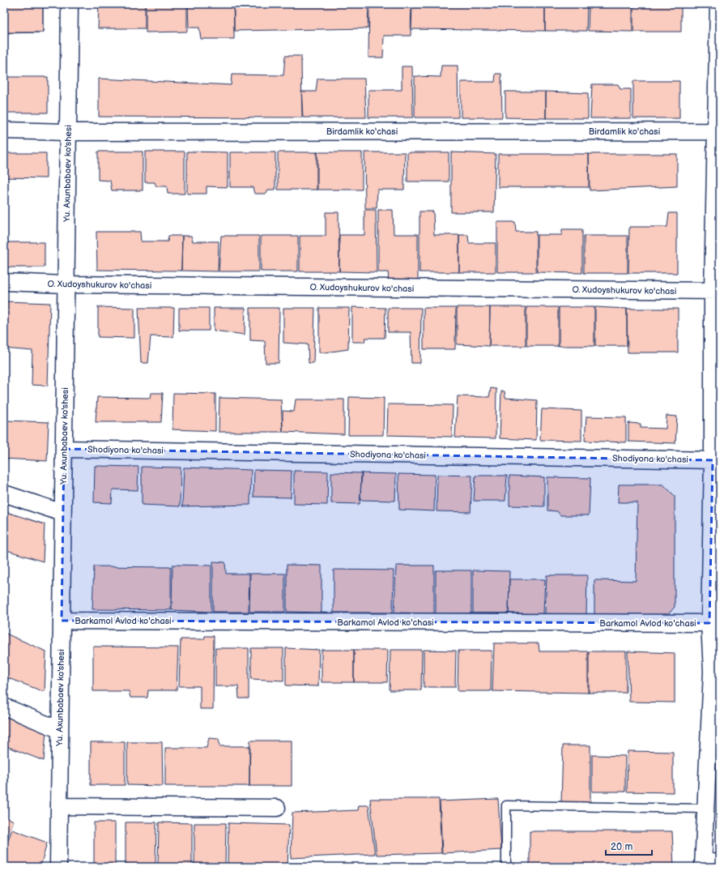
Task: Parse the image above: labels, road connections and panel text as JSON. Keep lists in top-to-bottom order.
{
  "streets": {
    "street": [
      "Birdamlik ko'chasi",
      "Yu. Axunbabaev ko'shesi",
      "O. Xudoyshukurov ko'chasi",
      "Shodiyona ko'chasi",
      "Barkamol Avlod ko'chasi"
    ]
  },
  "crossings": [
    ["Birdamlik ko'chasi", "Yu. Axunbabaev ko'shesi"],
    ["Yu. Axunbabaev ko'shesi", "O. Xudoyshukurov ko'chasi"],
    ["Yu. Axunbabaev ko'shesi", "Shodiyona ko'chasi"],
    ["Yu. Axunbabaev ko'shesi", "Barkamol Avlod ko'chasi"]
  ],
  "scale_bar": "20 m"
}
